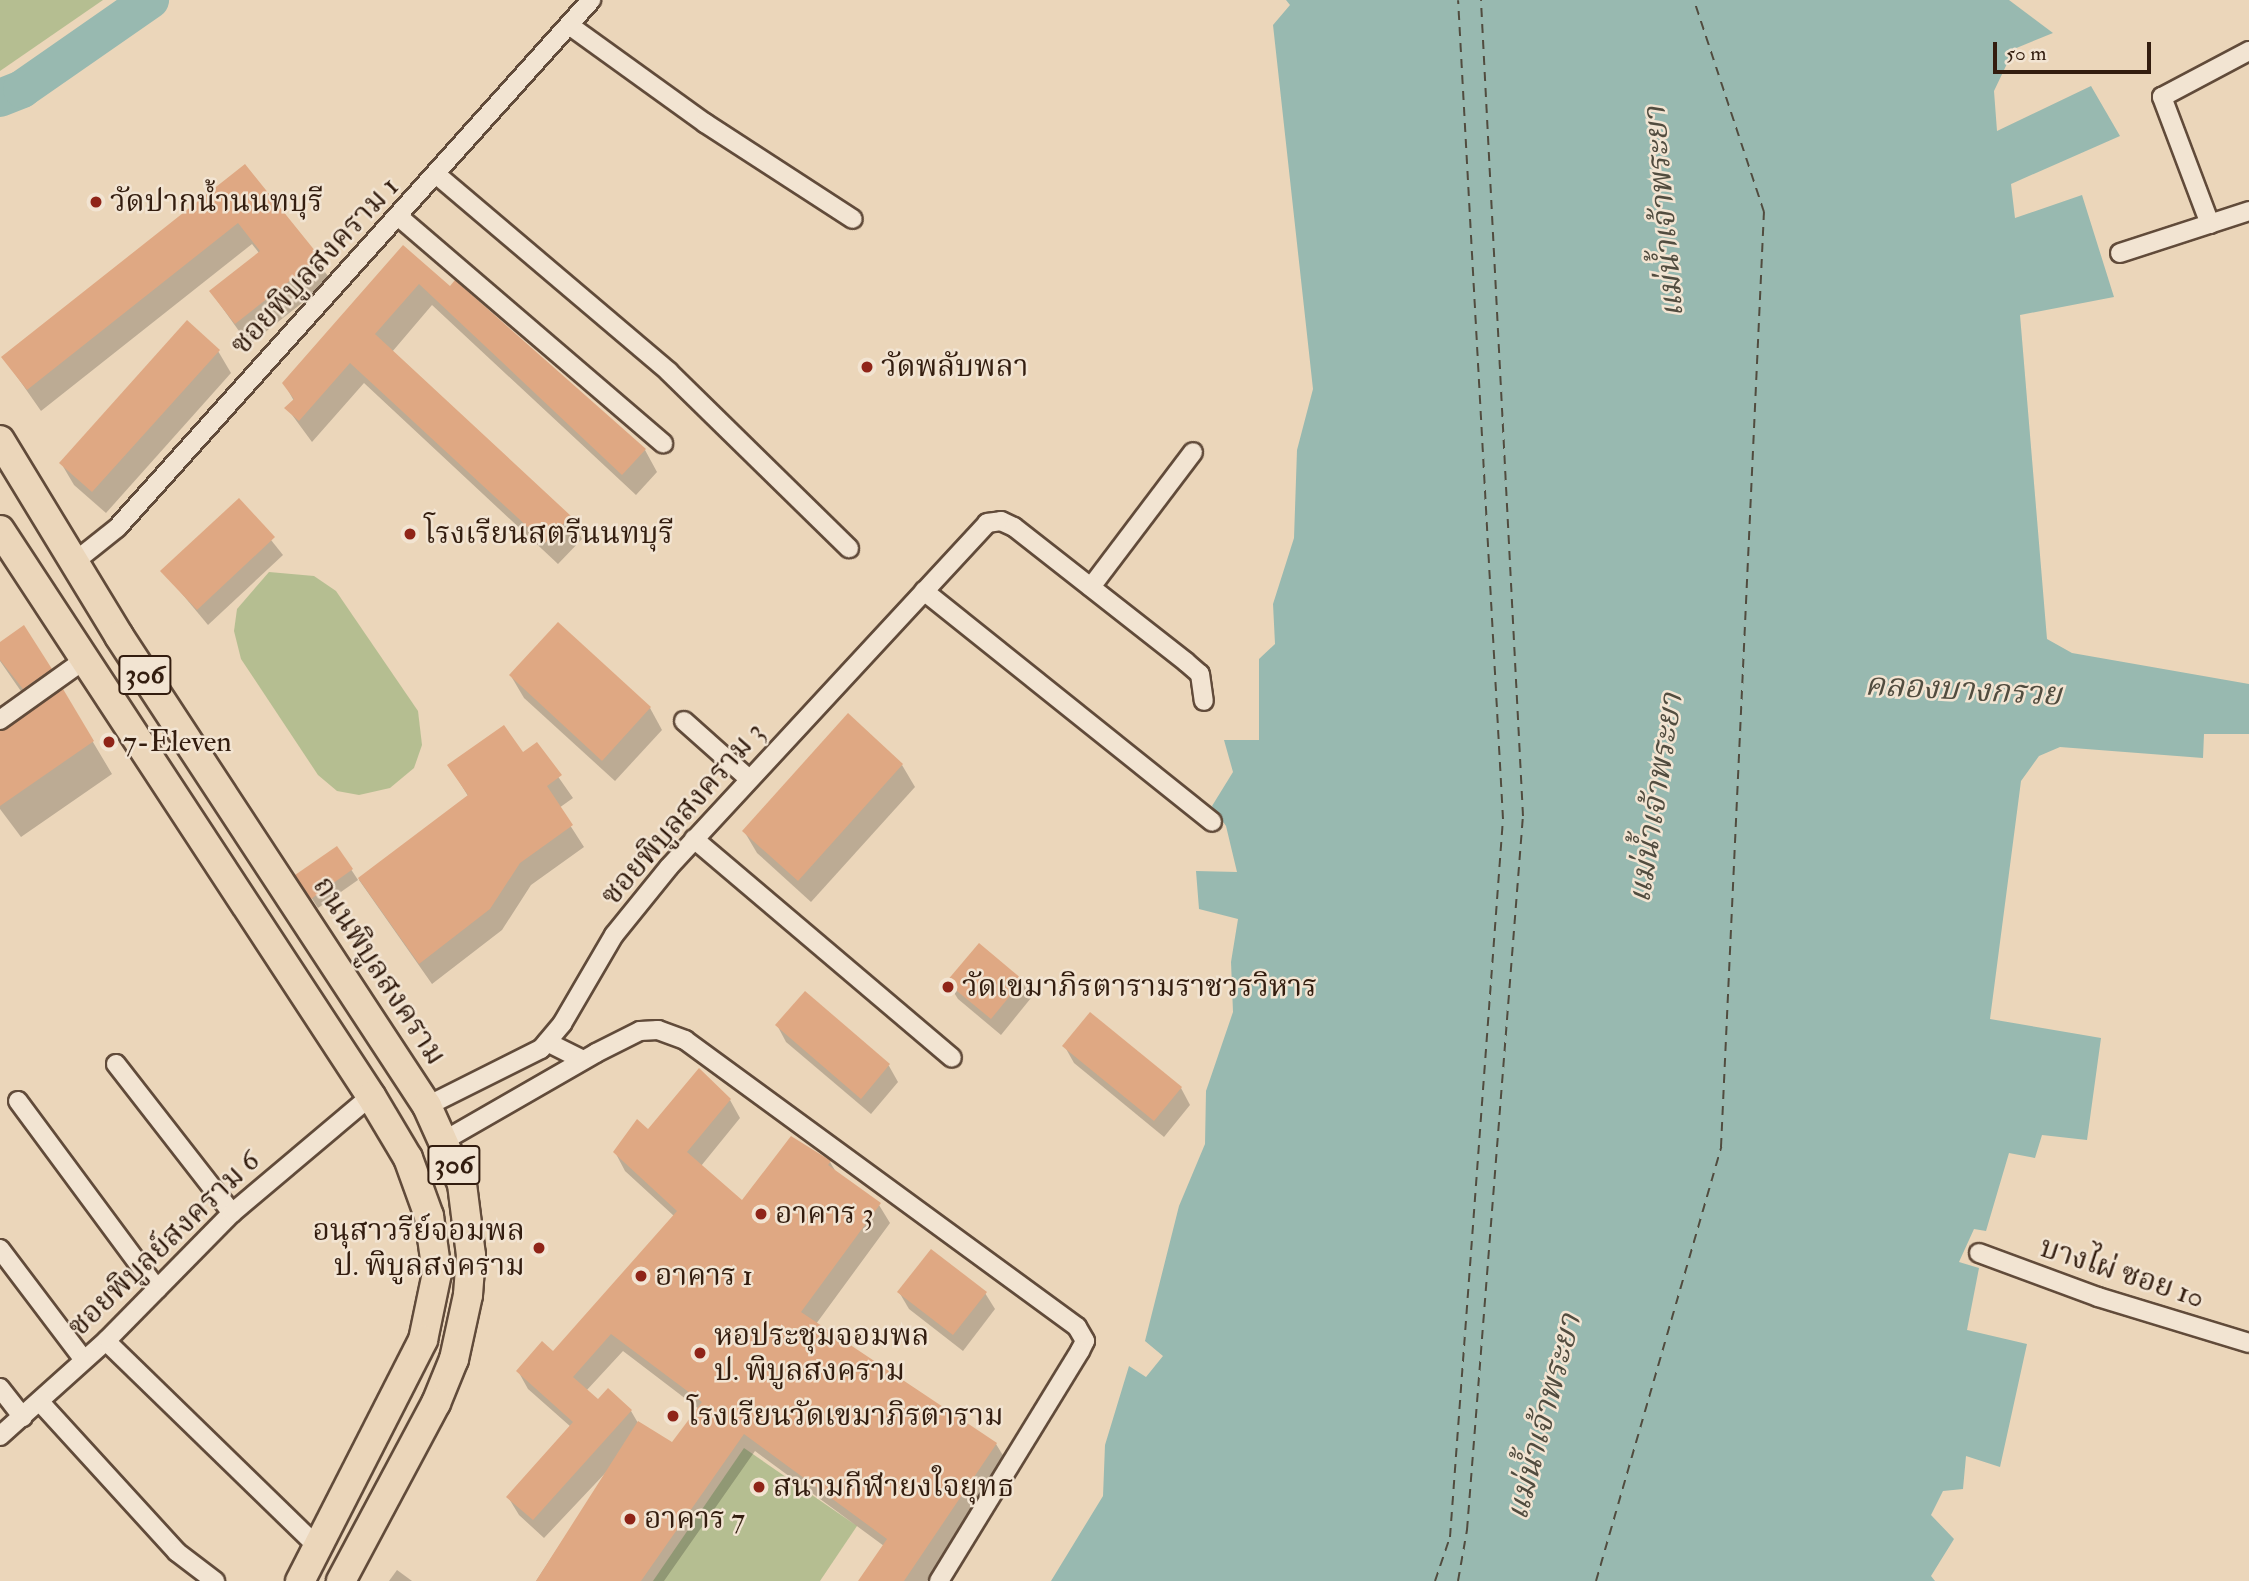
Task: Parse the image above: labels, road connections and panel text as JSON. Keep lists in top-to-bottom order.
{
  "streets": {
    "main road": ["306", "ถนนพิบูลสงคราม"],
    "street": [
      "ซอยพิบูลสงคราม 1",
      "ซอยพิบูลสงคราม 3",
      "ซอยพิบูลย์สงคราม 6",
      "บางไผ่ ซอย 10"
    ]
  },
  "crossings": [
    ["ซอยพิบูลสงคราม 1", "ถนนพิบูลสงคราม"],
    ["306", "ซอยพิบูลย์สงคราม 6"],
    ["ซอยพิบูลสงคราม 3", "ถนนพิบูลสงคราม"]
  ],
  "water": ["แม่น้ำเจ้าพระยา", "คลองบางกรวย"],
  "places": [
    "วัดปากน้ำนนทบุรี",
    "วัดพลับพลา",
    "โรงเรียนสตรีนนทบุรี",
    "7-Eleven",
    "วัดเขมาภิรตารามราชวรวิหาร",
    "อาคาร 3",
    "อนุสาวรีย์จอมพล ป. พิบูลสงคราม",
    "อาคาร 1",
    "หอประชุมจอมพล ป. พิบูลสงคราม",
    "โรงเรียนวัดเขมาภิรตาราม",
    "สนามกีฬายงใจยุทธ",
    "อาคาร 7"
  ],
  "scale_bar": "50 m"
}
